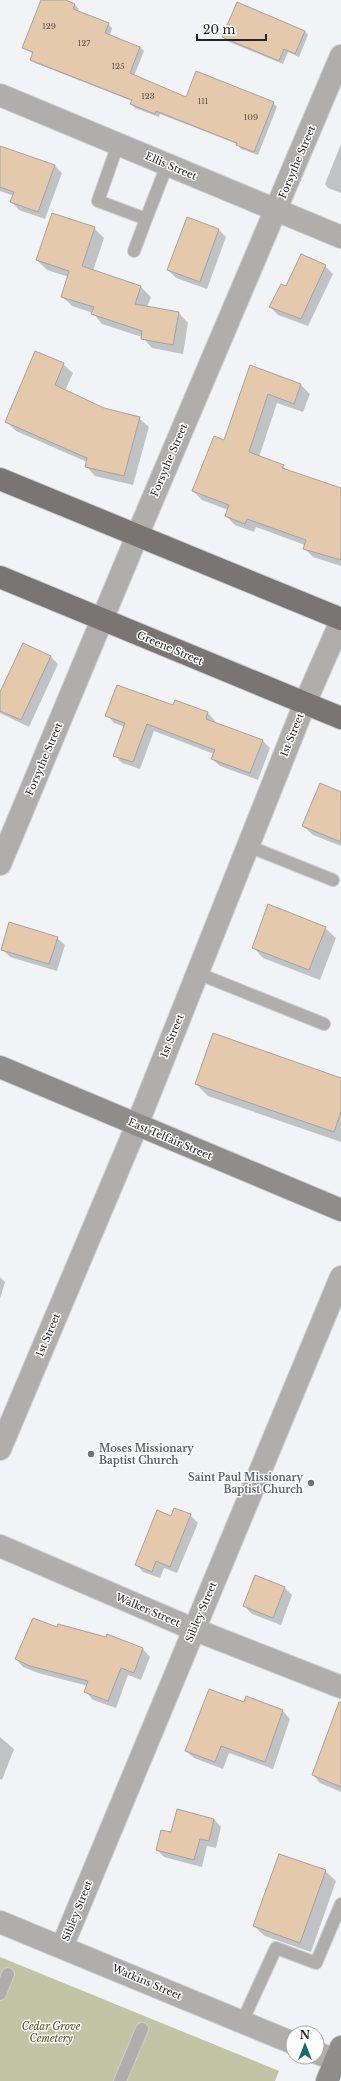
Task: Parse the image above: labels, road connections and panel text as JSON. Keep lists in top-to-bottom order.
{
  "streets": {
    "main road": ["Greene Street"],
    "street": [
      "Forsythe Street",
      "Ellis Street",
      "1st Street",
      "East Telfair Street",
      "Walker Street",
      "Sibley Street",
      "Watkins Street"
    ]
  },
  "crossings": [
    ["Forsythe Street", "Ellis Street"],
    ["Forsythe Street", "Greene Street"],
    ["Greene Street", "1st Street"],
    ["1st Street", "East Telfair Street"],
    ["Walker Street", "Sibley Street"],
    ["Sibley Street", "Watkins Street"]
  ],
  "parks": ["Cedar Grove Cemetery"],
  "places": ["Moses Missionary Baptist Church", "Saint Paul Missionary Baptist Church"],
  "house_numbers": [
    "129",
    "127",
    "125",
    "123",
    "111",
    "109"
  ],
  "scale_bar": "20 m",
  "north": "top"
}
